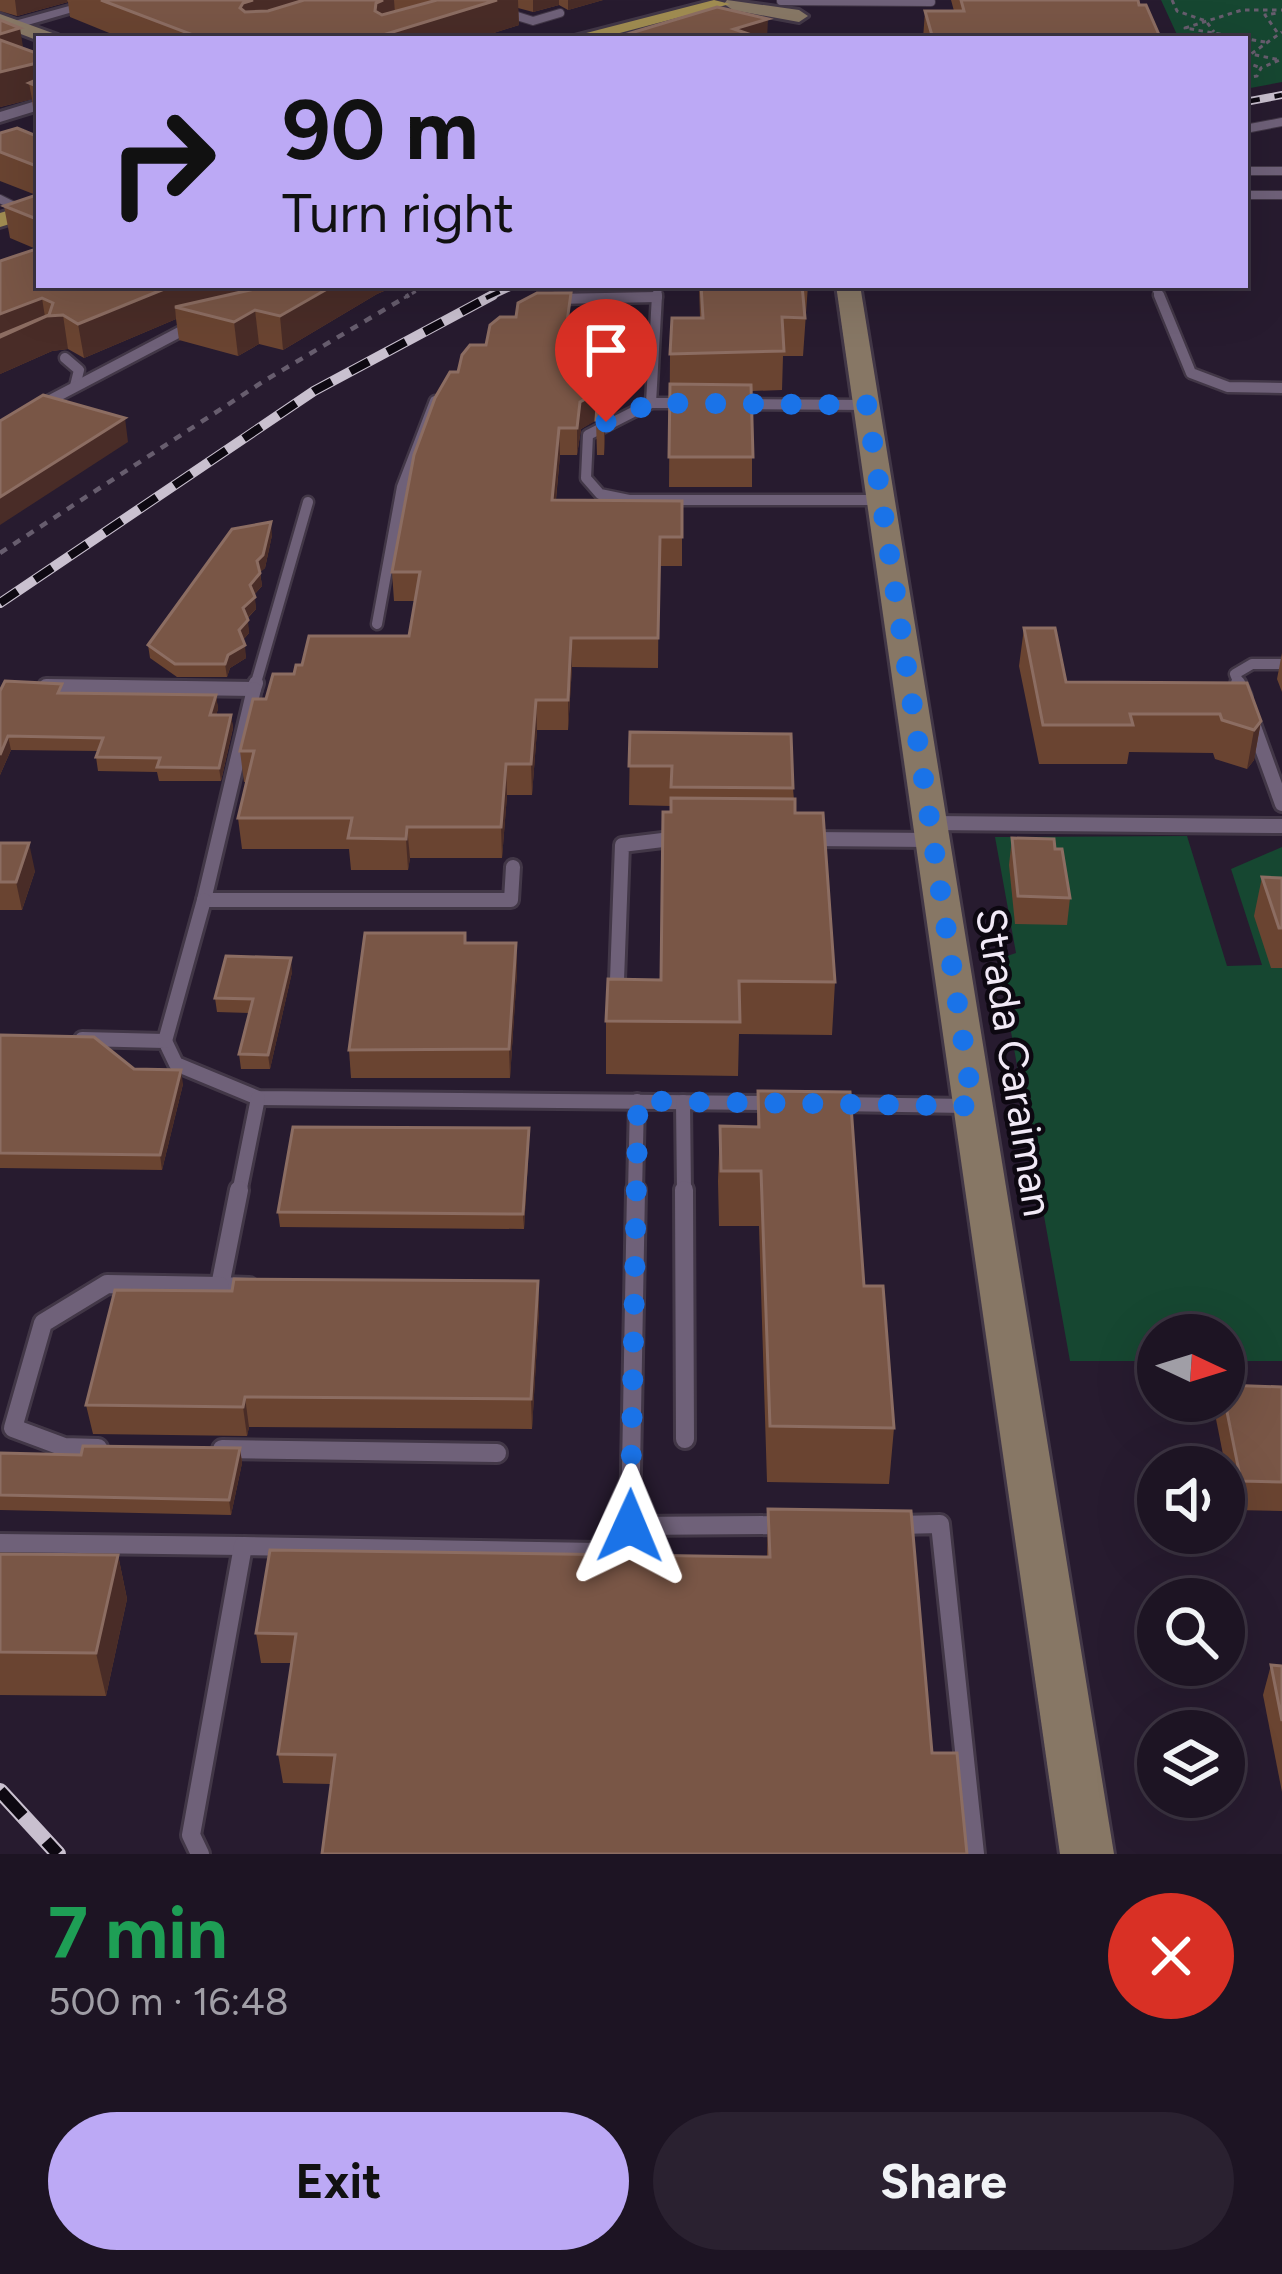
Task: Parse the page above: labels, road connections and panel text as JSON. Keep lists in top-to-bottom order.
{
  "streets": {
    "street": ["Strada Caraiman"]
  },
  "north": "right",
  "page": {
    "turn": ["90 m", "Turn right"],
    "heading": ["7 min", "500 m · 16:48"],
    "buttons": ["Exit", "Share"]
  }
}
